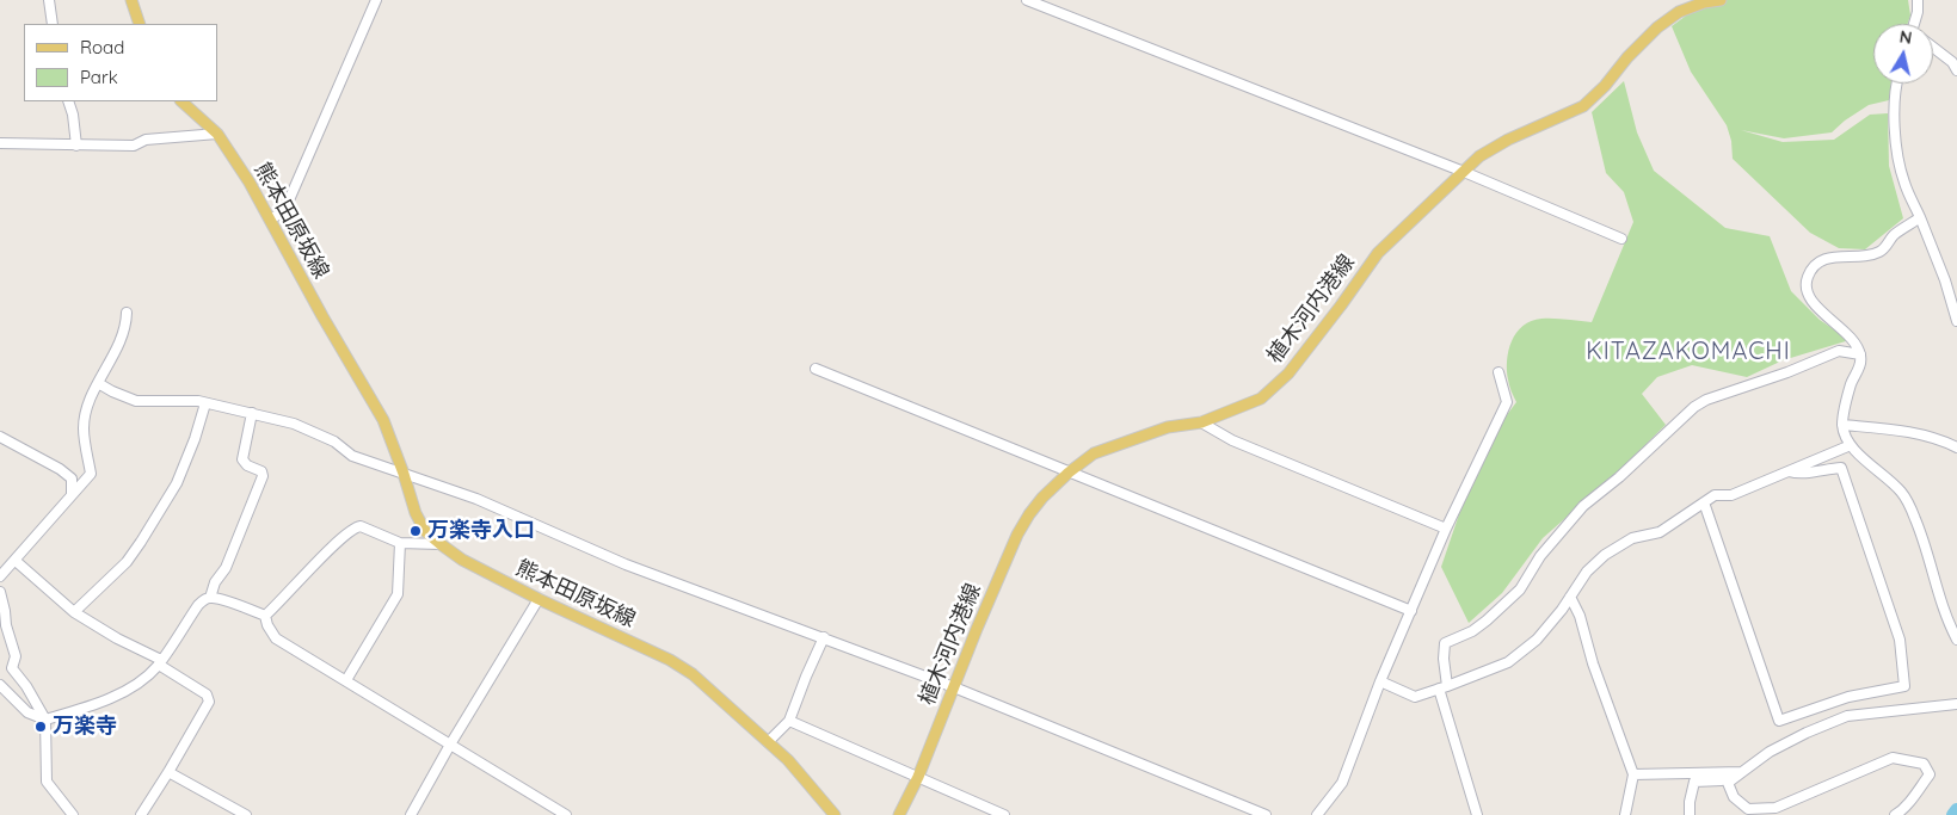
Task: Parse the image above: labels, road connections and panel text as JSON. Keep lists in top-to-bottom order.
{
  "streets": {
    "main road": ["熊本田原坂線", "植木河内港線"]
  },
  "districts": ["KITAZAKOMACHI"],
  "places": ["万楽寺入口", "万楽寺"],
  "legend": ["Road", "Park"],
  "north": "top"
}
